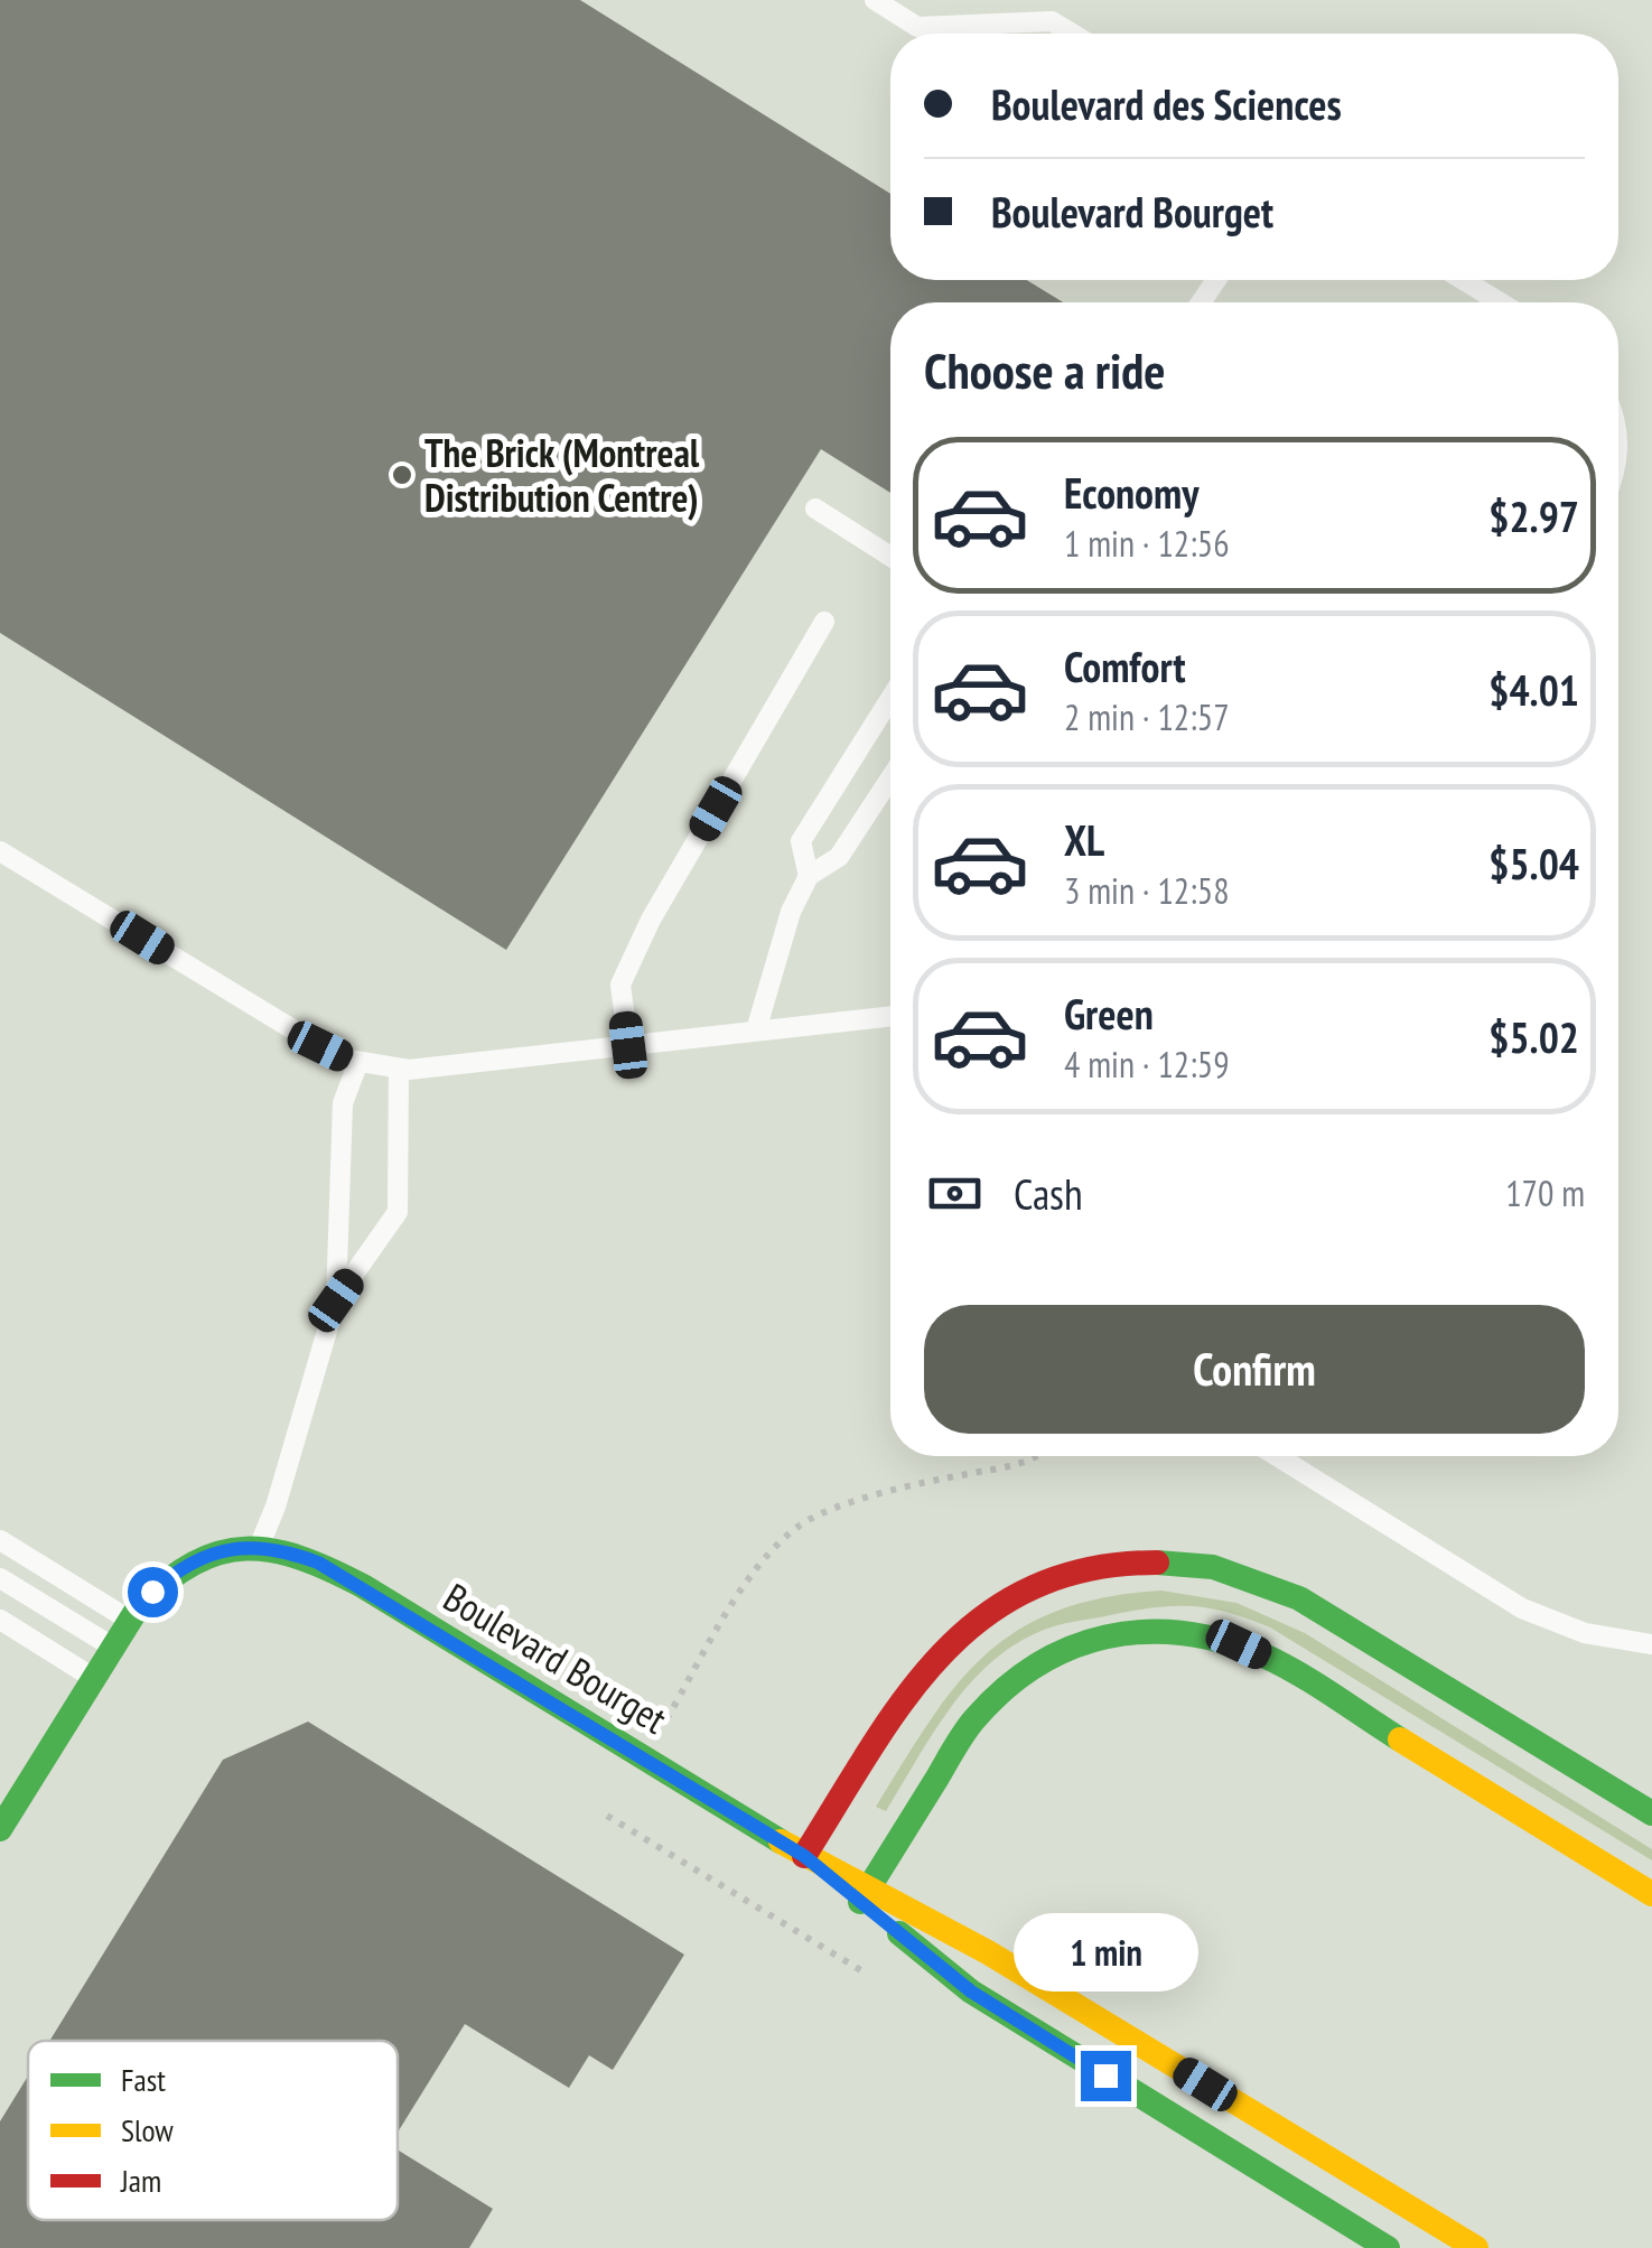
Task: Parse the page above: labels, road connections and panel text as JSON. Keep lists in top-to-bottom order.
{
  "streets": {
    "street": ["Boulevard Bourget"]
  },
  "places": ["The Brick (Montreal Distribution Centre)"],
  "legend": ["Fast", "Slow", "Jam"],
  "page": {
    "banner": ["Boulevard des Sciences", "Boulevard Bourget"],
    "heading": "Choose a ride",
    "list": [
      {
        "name": "Economy",
        "note": "1 min · 12:56",
        "value": "$2.97"
      },
      {
        "name": "Comfort",
        "note": "2 min · 12:57",
        "value": "$4.01"
      },
      {
        "name": "XL",
        "note": "3 min · 12:58",
        "value": "$5.04"
      },
      {
        "name": "Green",
        "note": "4 min · 12:59",
        "value": "$5.02"
      }
    ],
    "pay": ["Cash", "170 m"],
    "buttons": "Confirm",
    "bubble": "1 min"
  }
}
